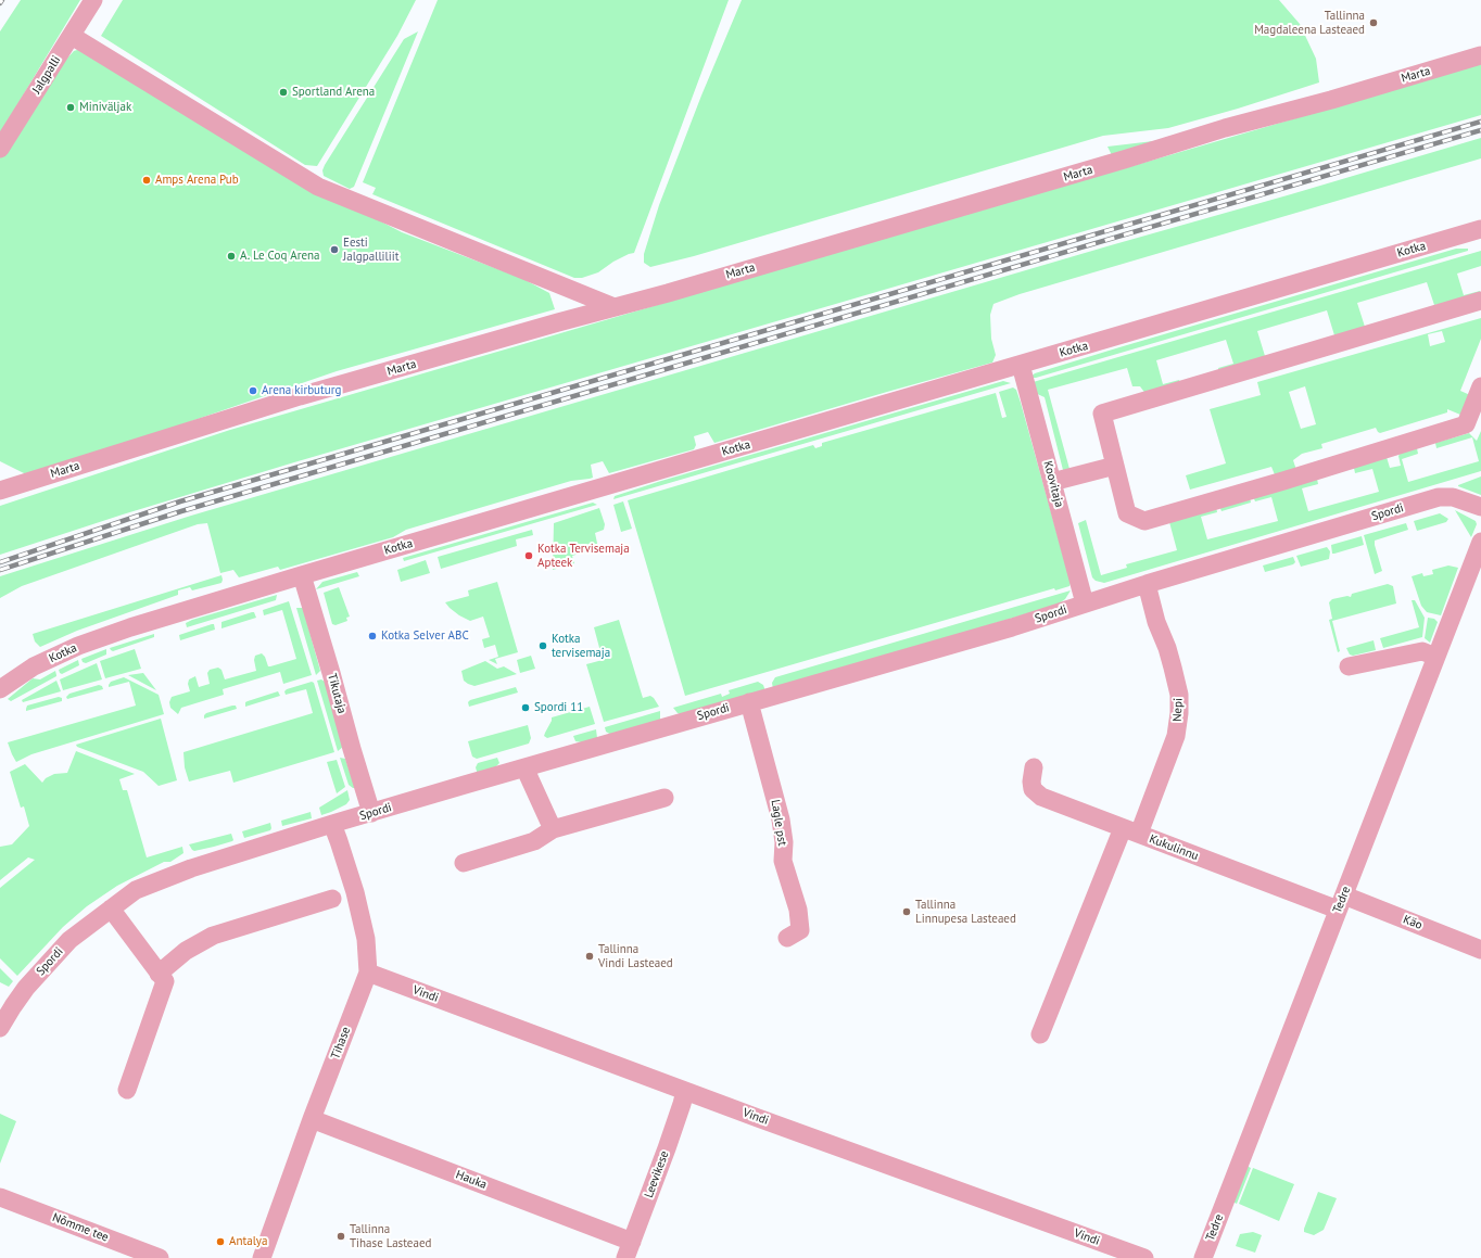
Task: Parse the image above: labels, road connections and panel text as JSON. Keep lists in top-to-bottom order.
{
  "streets": {
    "street": [
      "Jalgpalli",
      "Marta",
      "Kotka",
      "Koovitaja",
      "Spordi",
      "Tikutaja",
      "Nepi",
      "Lagle pst",
      "Kukulinnu",
      "Tedre",
      "Käo",
      "Vindi",
      "Tihase",
      "Leevikese",
      "Hauka",
      "Nõmme tee"
    ]
  },
  "crossings": [
    ["Kotka", "Koovitaja"],
    ["Kotka", "Tikutaja"],
    ["Koovitaja", "Spordi"],
    ["Spordi", "Tikutaja"],
    ["Spordi", "Nepi"],
    ["Spordi", "Lagle pst"],
    ["Spordi", "Tihase"],
    ["Nepi", "Kukulinnu"],
    ["Kukulinnu", "Tedre"],
    ["Kukulinnu", "Käo"],
    ["Tedre", "Käo"],
    ["Vindi", "Tihase"],
    ["Vindi", "Leevikese"],
    ["Tihase", "Hauka"],
    ["Leevikese", "Hauka"]
  ],
  "places": [
    "Tallinna Magdaleena Lasteaed",
    "Sportland Arena",
    "Miniväljak",
    "Amps Arena Pub",
    "Eesti Jalgpalliliit",
    "A. Le Coq Arena",
    "Arena kirbuturg",
    "Kotka Tervisemaja Apteek",
    "Kotka Selver ABC",
    "Kotka tervisemaja",
    "Spordi 11",
    "Tallinna Linnupesa Lasteaed",
    "Tallinna Vindi Lasteaed",
    "Tallinna Tihase Lasteaed",
    "Antalya"
  ]
}
